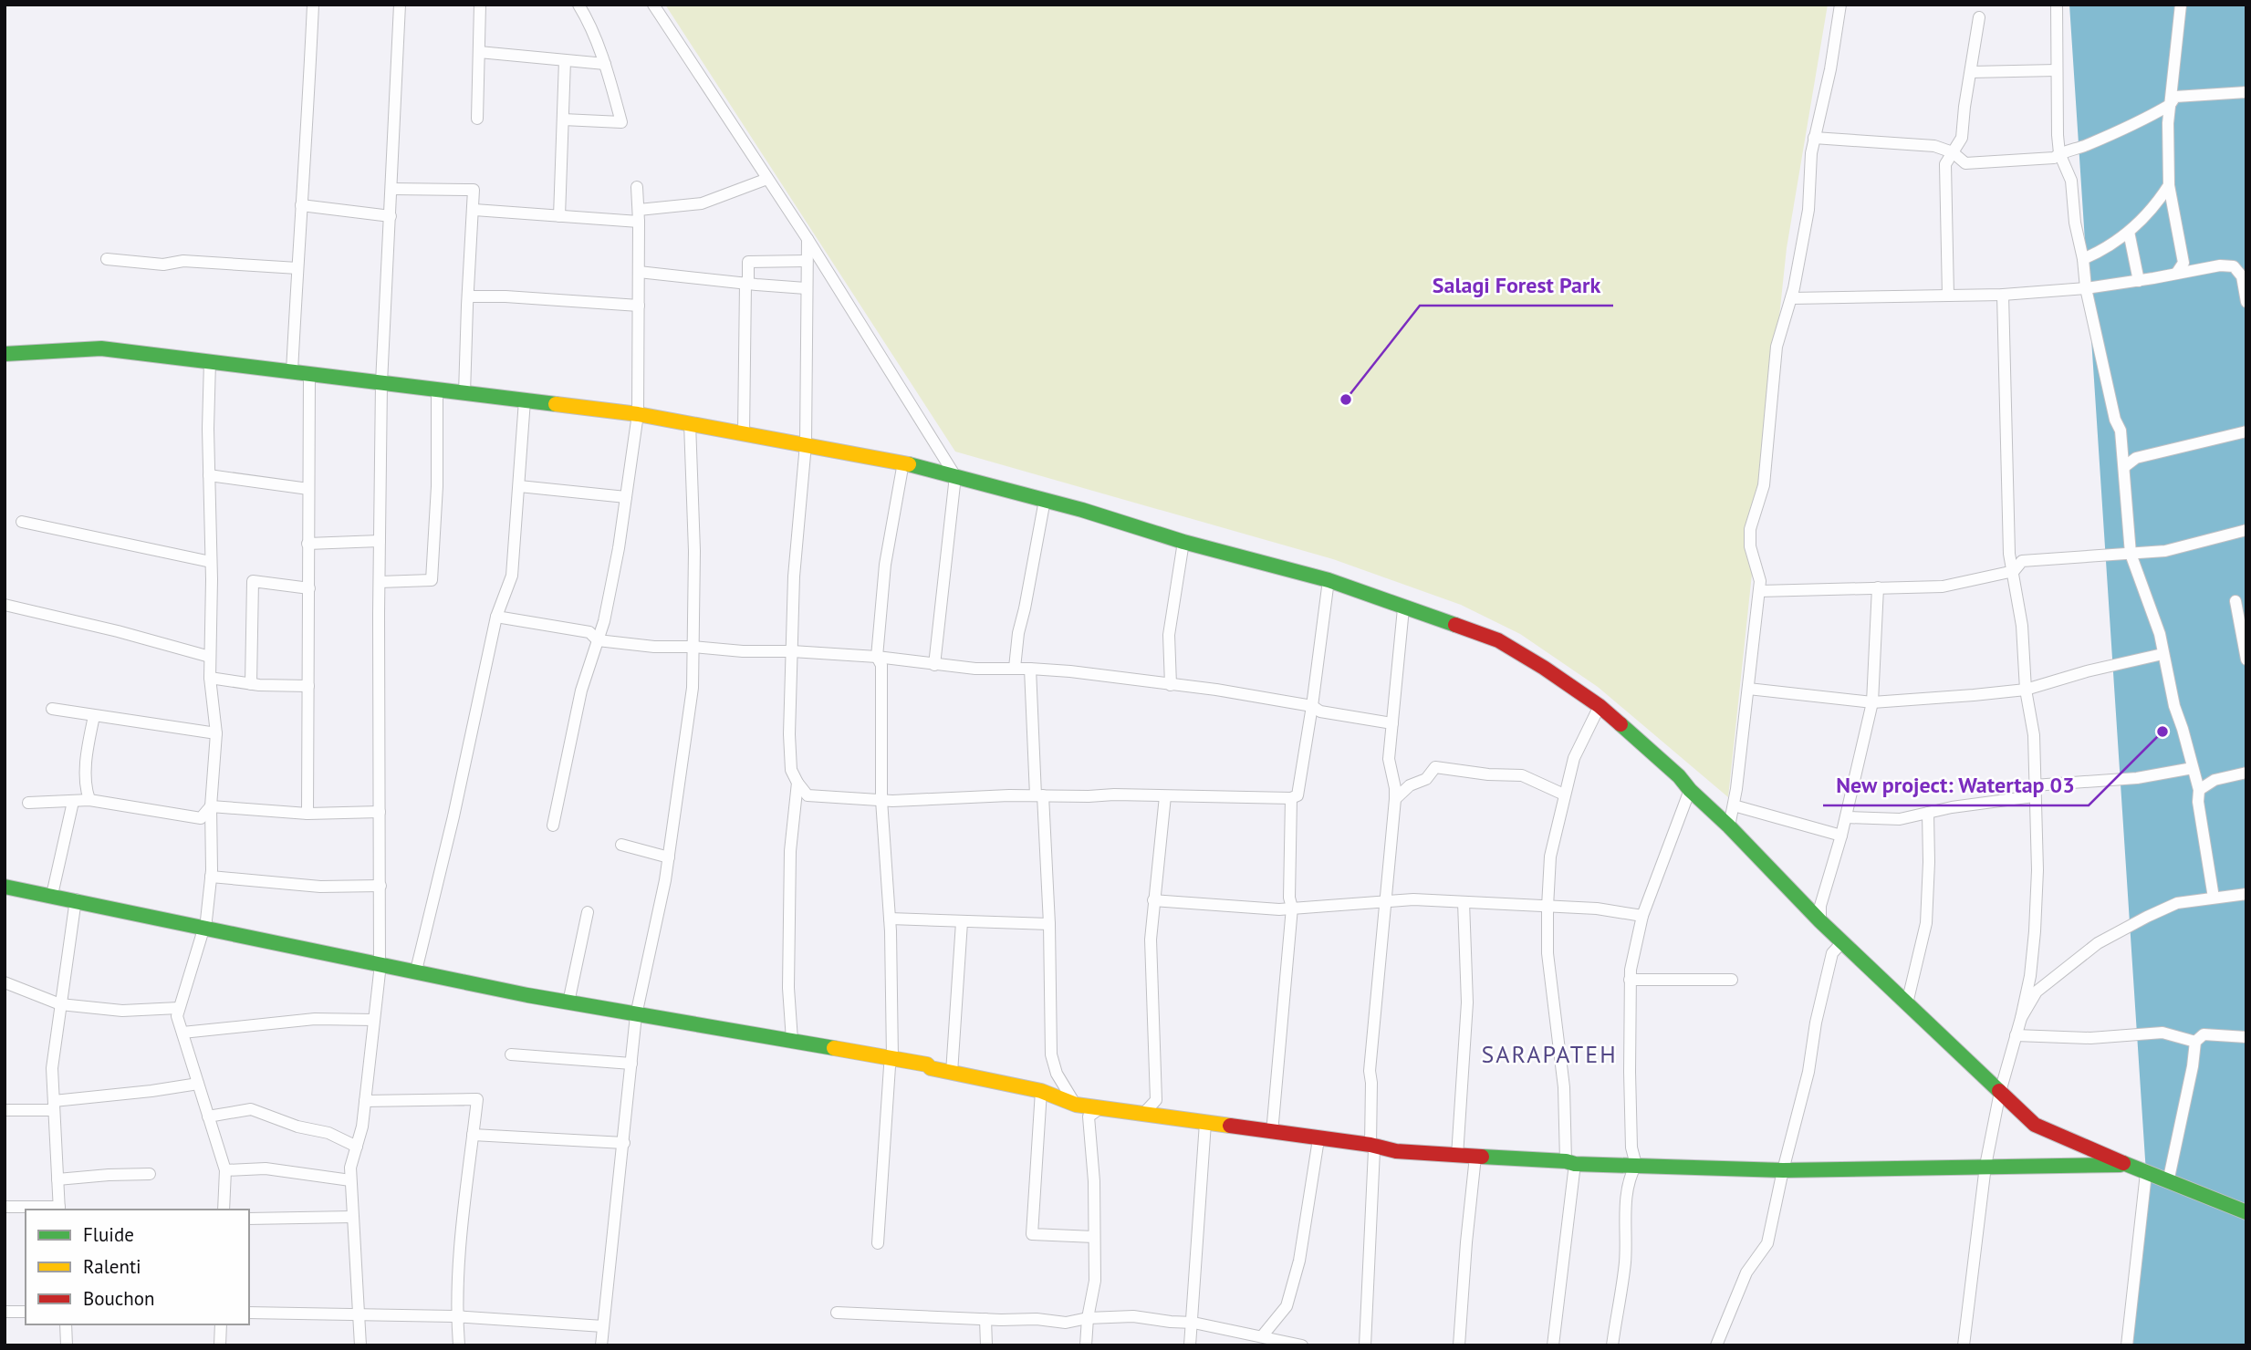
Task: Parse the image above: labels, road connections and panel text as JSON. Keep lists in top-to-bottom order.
{
  "districts": ["SARAPATEH"],
  "places": ["Salagi Forest Park", "New project: Watertap 03"],
  "legend": ["Fluide", "Ralenti", "Bouchon"]
}
